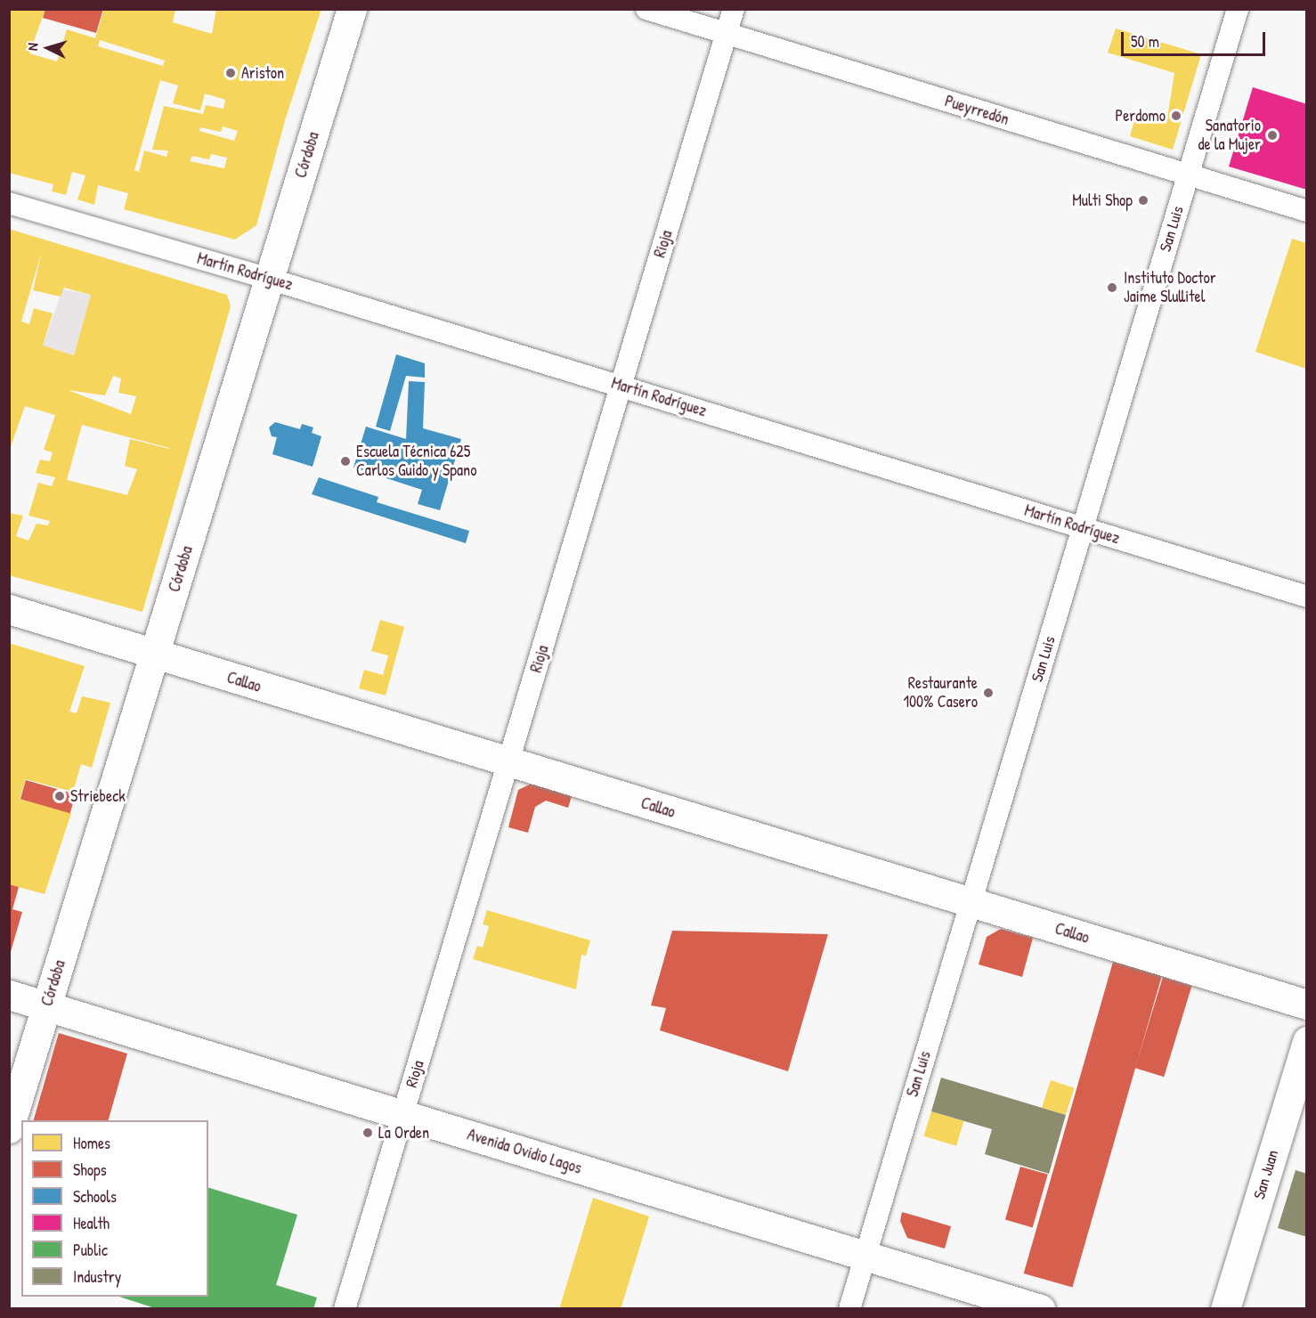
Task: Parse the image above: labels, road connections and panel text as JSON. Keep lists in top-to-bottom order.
{
  "streets": {
    "main road": [
      "Córdoba",
      "Callao",
      "Avenida Ovidio Lagos",
      "San Juan"
    ],
    "street": [
      "Pueyrredón",
      "San Luis",
      "Rioja",
      "Martín Rodríguez"
    ]
  },
  "crossings": [
    ["Pueyrredón", "San Luis"],
    ["Pueyrredón", "Rioja"],
    ["Córdoba", "Martín Rodríguez"],
    ["Córdoba", "Callao"],
    ["Córdoba", "Avenida Ovidio Lagos"],
    ["San Luis", "Martín Rodríguez"],
    ["San Luis", "Callao"],
    ["San Luis", "Avenida Ovidio Lagos"],
    ["Rioja", "Martín Rodríguez"],
    ["Rioja", "Callao"],
    ["Rioja", "Avenida Ovidio Lagos"]
  ],
  "places": [
    "Ariston",
    "Perdomo",
    "Sanatorio de la Mujer",
    "Multi Shop",
    "Instituto Doctor Jaime Slullitel",
    "Escuela Técnica 625 Carlos Guido y Spano",
    "Restaurante 100% Casero",
    "Striebeck",
    "La Orden"
  ],
  "legend": [
    "Homes",
    "Shops",
    "Schools",
    "Health",
    "Public",
    "Industry"
  ],
  "scale_bar": "50 m",
  "north": "left"
}
